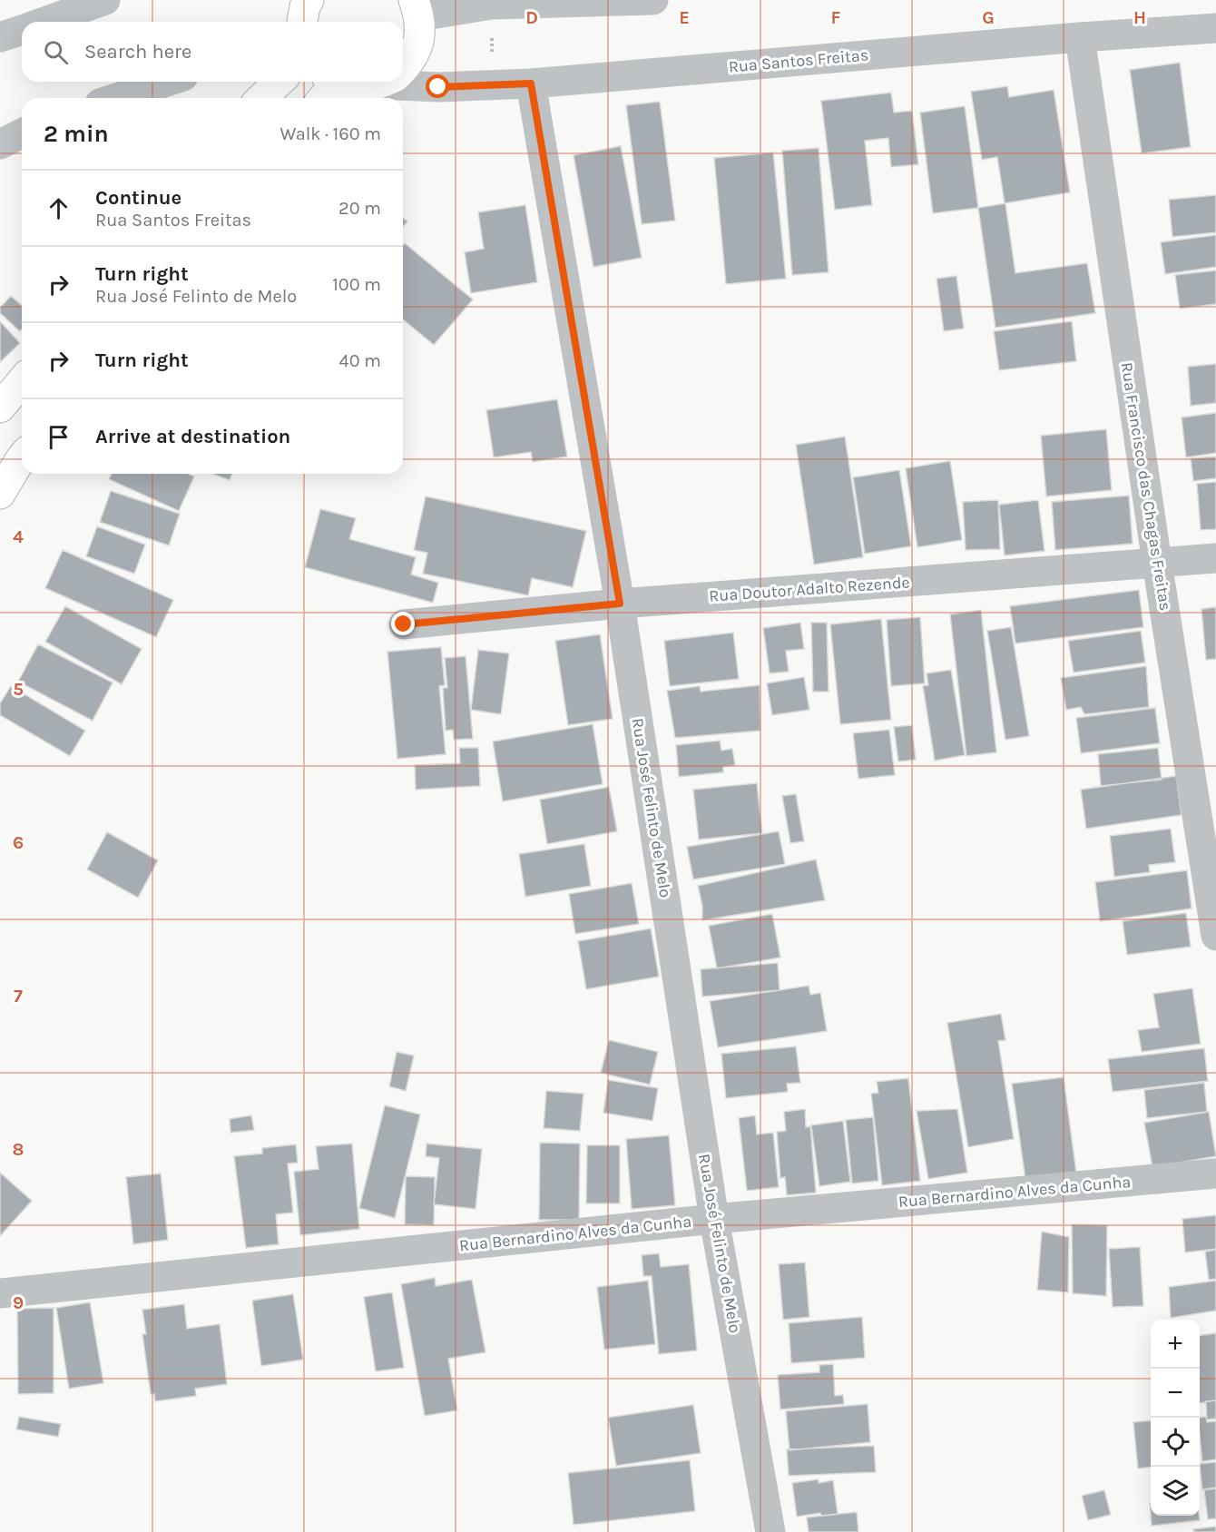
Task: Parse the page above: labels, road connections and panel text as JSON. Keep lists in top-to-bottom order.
{
  "streets": {
    "street": [
      "Rua Santos Freitas",
      "Rua Francisco das Chagas Freitas",
      "Rua Doutor Adalto Rezende",
      "Rua José Felinto de Melo",
      "Rua Bernardino Alves da Cunha"
    ]
  },
  "crossings": [
    ["Rua Santos Freitas", "Rua Francisco das Chagas Freitas"],
    ["Rua Santos Freitas", "Rua José Felinto de Melo"],
    ["Rua Francisco das Chagas Freitas", "Rua Doutor Adalto Rezende"],
    ["Rua Doutor Adalto Rezende", "Rua José Felinto de Melo"],
    ["Rua José Felinto de Melo", "Rua Bernardino Alves da Cunha"]
  ],
  "page": {
    "search": "Search here",
    "heading": ["2 min", "Walk · 160 m"],
    "list": [
      ["Continue", "Rua Santos Freitas", "20 m"],
      ["Turn right", "Rua José Felinto de Melo", "100 m"],
      ["Turn right", "40 m"],
      "Arrive at destination"
    ],
    "map_buttons": ["+", "−"]
  },
  "grid": {
    "columns": [
      "D",
      "E",
      "F",
      "G",
      "H"
    ],
    "rows": [
      "4",
      "5",
      "6",
      "7",
      "8",
      "9"
    ]
  }
}
